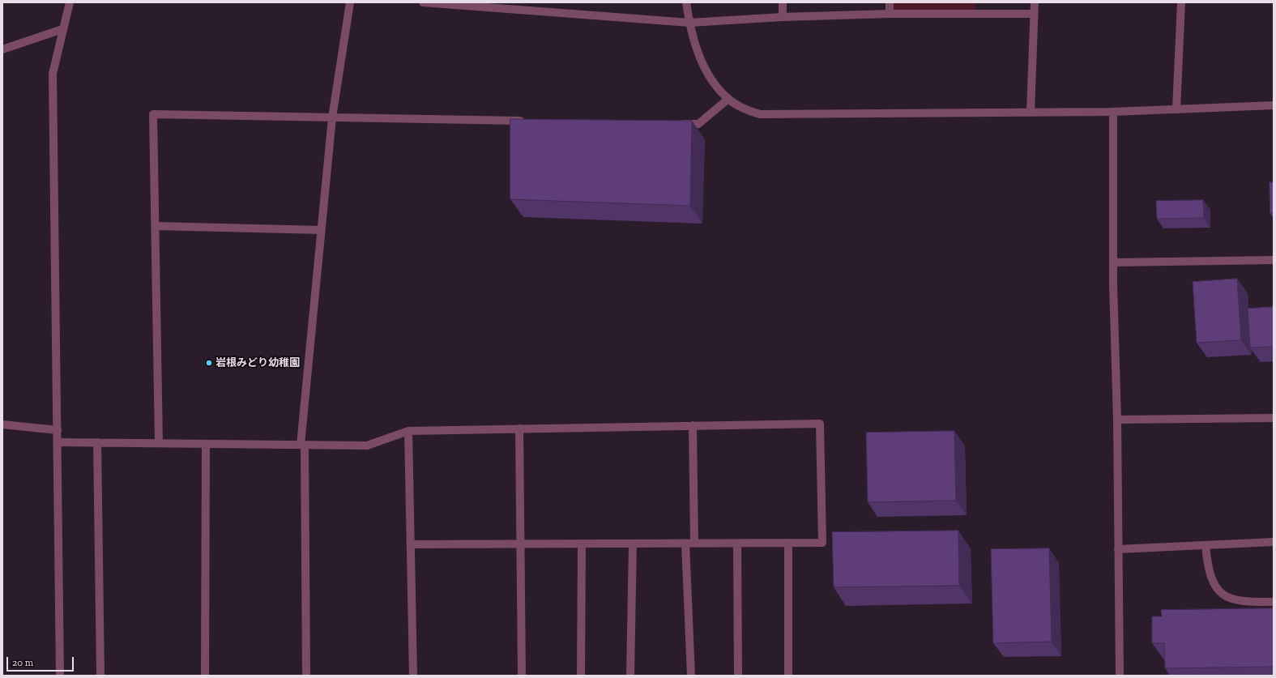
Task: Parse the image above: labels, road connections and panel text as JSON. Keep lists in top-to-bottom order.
{
  "places": ["岩根みどり幼稚園"],
  "scale_bar": "20 m"
}
